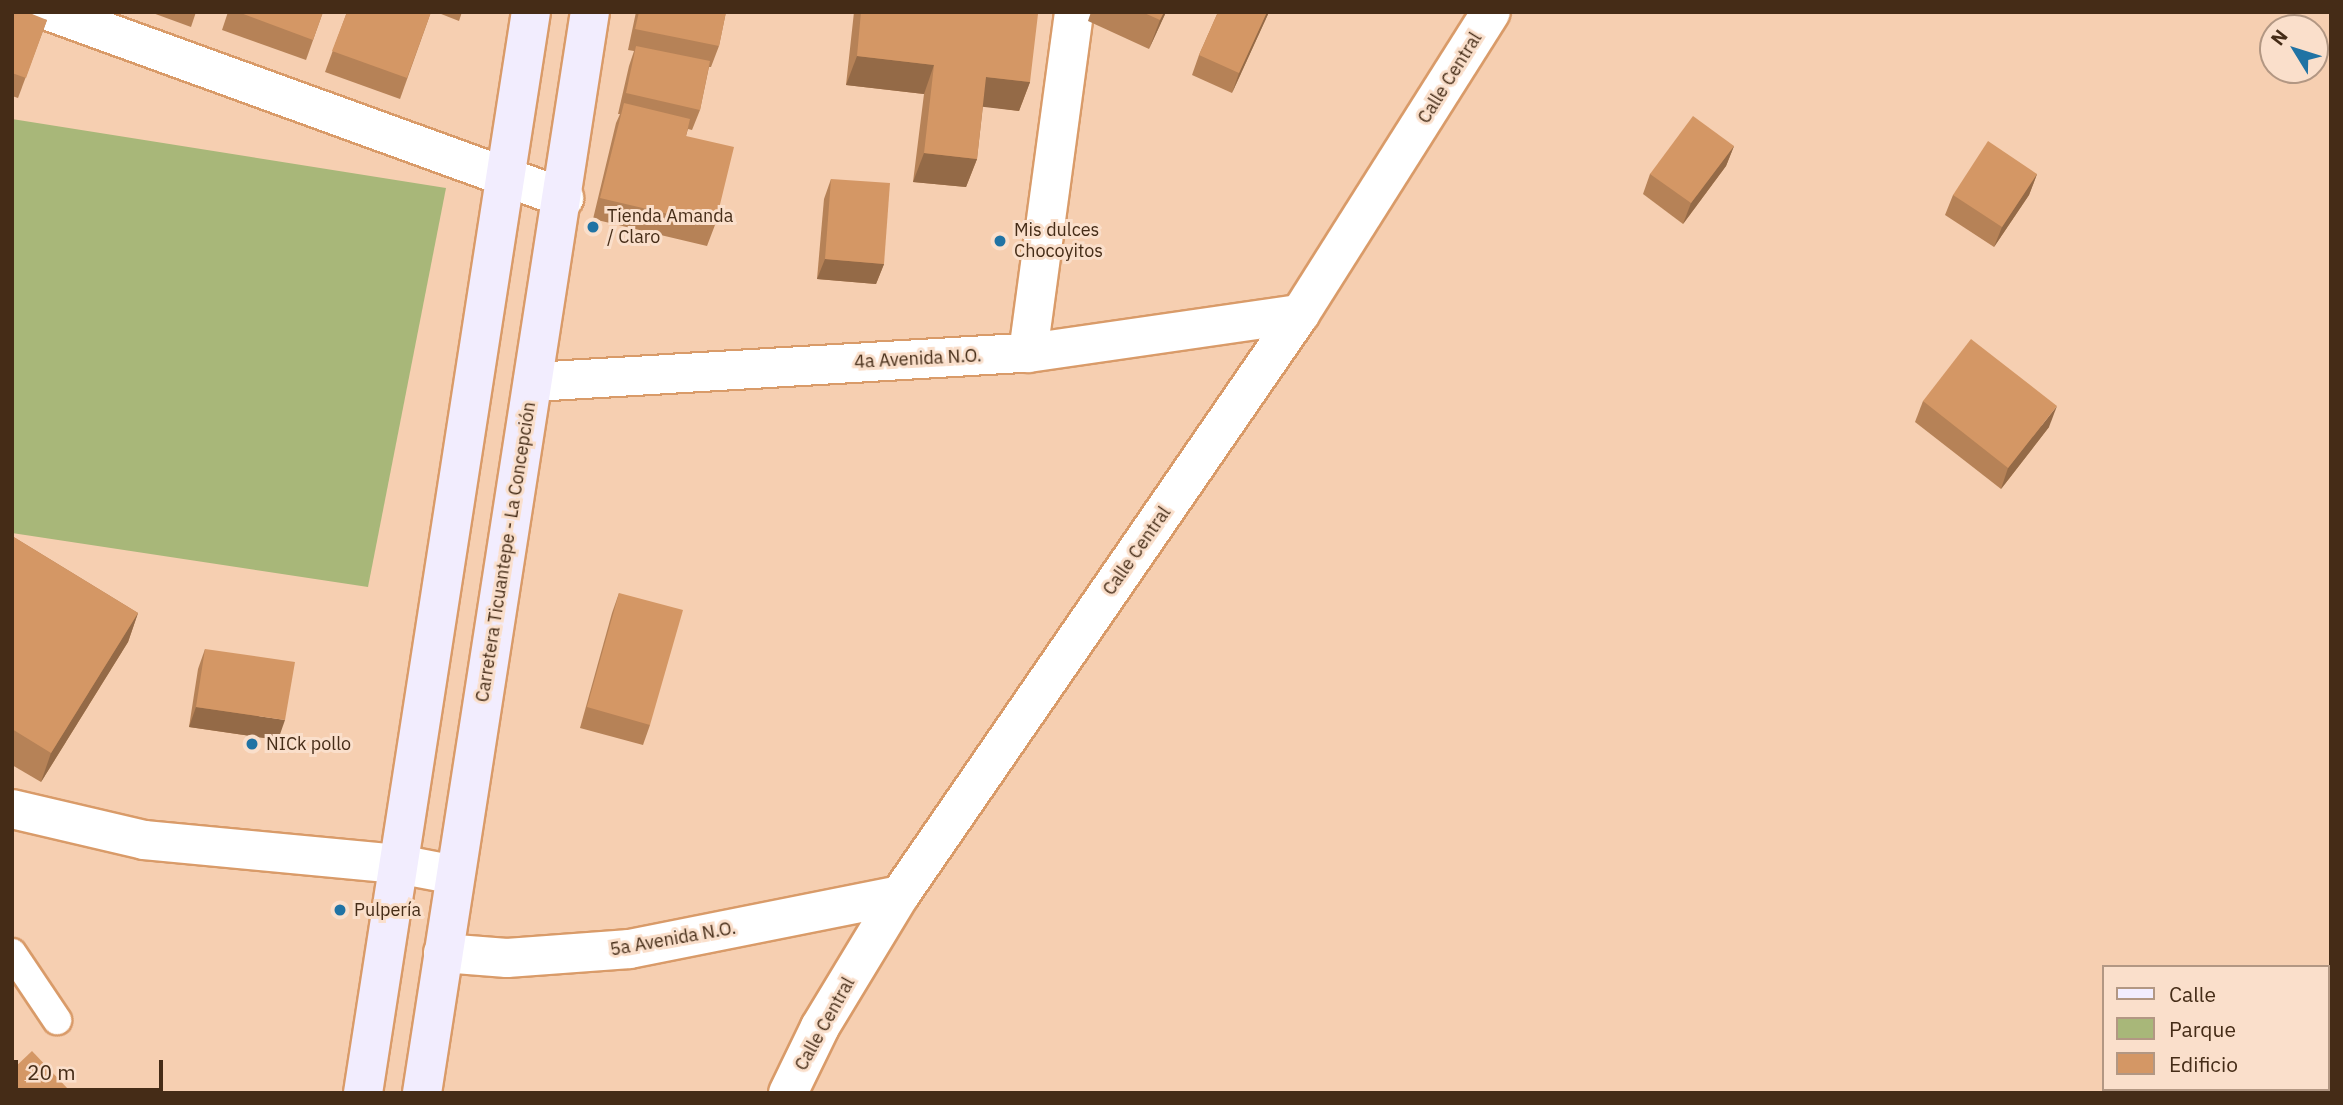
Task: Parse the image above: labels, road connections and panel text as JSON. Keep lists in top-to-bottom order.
{
  "streets": {
    "main road": ["Carretera Ticuantepe - La Concepción"],
    "street": ["Calle Central", "4a Avenida N.O.", "5a Avenida N.O."]
  },
  "crossings": [
    ["Calle Central", "4a Avenida N.O."],
    ["Calle Central", "5a Avenida N.O."],
    ["4a Avenida N.O.", "Carretera Ticuantepe - La Concepción"],
    ["Carretera Ticuantepe - La Concepción", "5a Avenida N.O."]
  ],
  "places": [
    "Tienda Amanda / Claro",
    "Mis dulces Chocoyitos",
    "NICk pollo",
    "Pulpería"
  ],
  "legend": ["Calle", "Parque", "Edificio"],
  "scale_bar": "20 m",
  "north": "top left"
}
